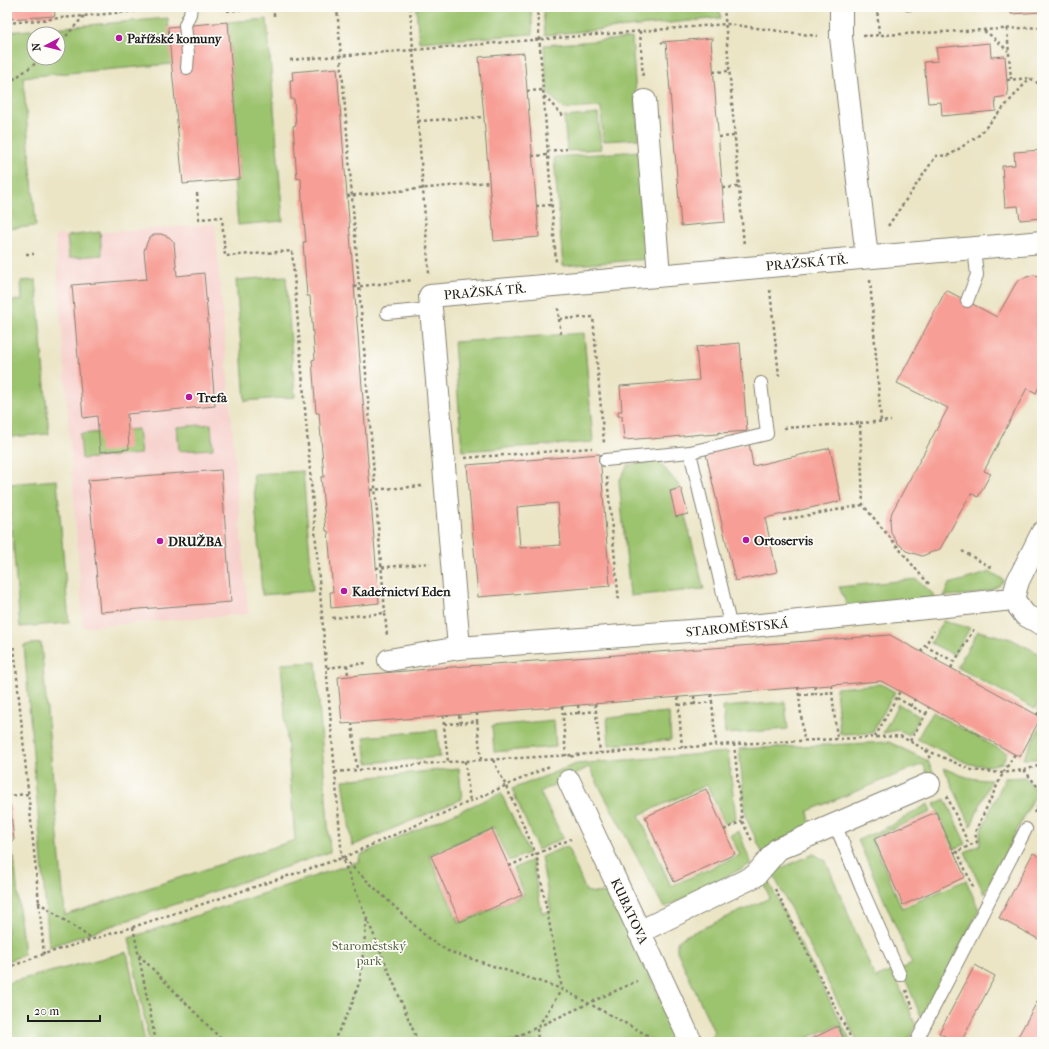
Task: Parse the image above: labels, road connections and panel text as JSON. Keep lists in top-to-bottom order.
{
  "streets": {
    "street": ["PRAŽSKÁ TŘ.", "STAROMĚSTSKÁ", "KUBATOVA"]
  },
  "crossings": [
    ["PRAŽSKÁ TŘ.", "STAROMĚSTSKÁ"]
  ],
  "parks": ["Staroměstský park"],
  "places": [
    "Pařížské komuny",
    "Trefa",
    "Ortoservis",
    "DRUŽBA",
    "Kadeřnictví Eden"
  ],
  "scale_bar": "20 m",
  "north": "left"
}
